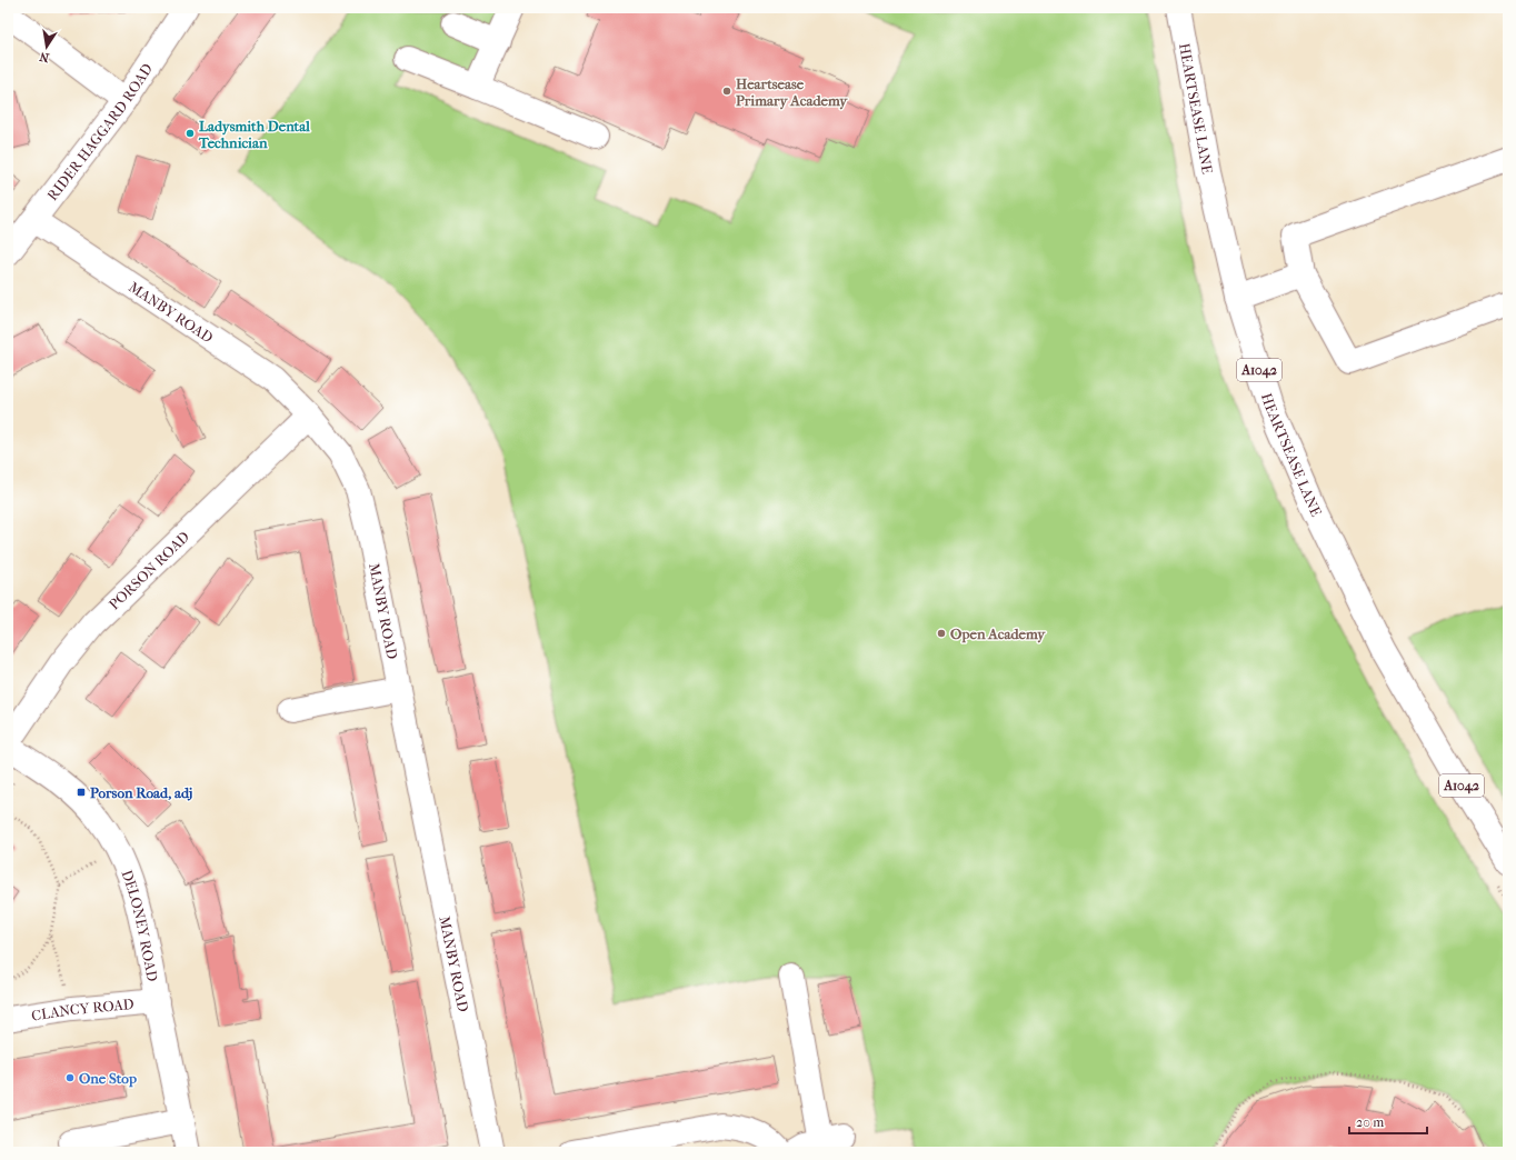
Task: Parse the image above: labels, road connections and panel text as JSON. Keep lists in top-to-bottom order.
{
  "streets": {
    "main road": [
      "HEARTSEASE LANE",
      "RIDER HAGGARD ROAD",
      "MANBY ROAD",
      "A1042",
      "PORSON ROAD",
      "DELONEY ROAD",
      "CLANCY ROAD"
    ]
  },
  "crossings": [
    ["RIDER HAGGARD ROAD", "MANBY ROAD"],
    ["MANBY ROAD", "PORSON ROAD"],
    ["DELONEY ROAD", "CLANCY ROAD"]
  ],
  "places": {
    "other": [
      "Heartsease Primary Academy",
      "Ladysmith Dental Technician",
      "Open Academy",
      "One Stop"
    ],
    "transit": ["Porson Road, adj"]
  },
  "scale_bar": "20 m",
  "north": "bottom"
}
